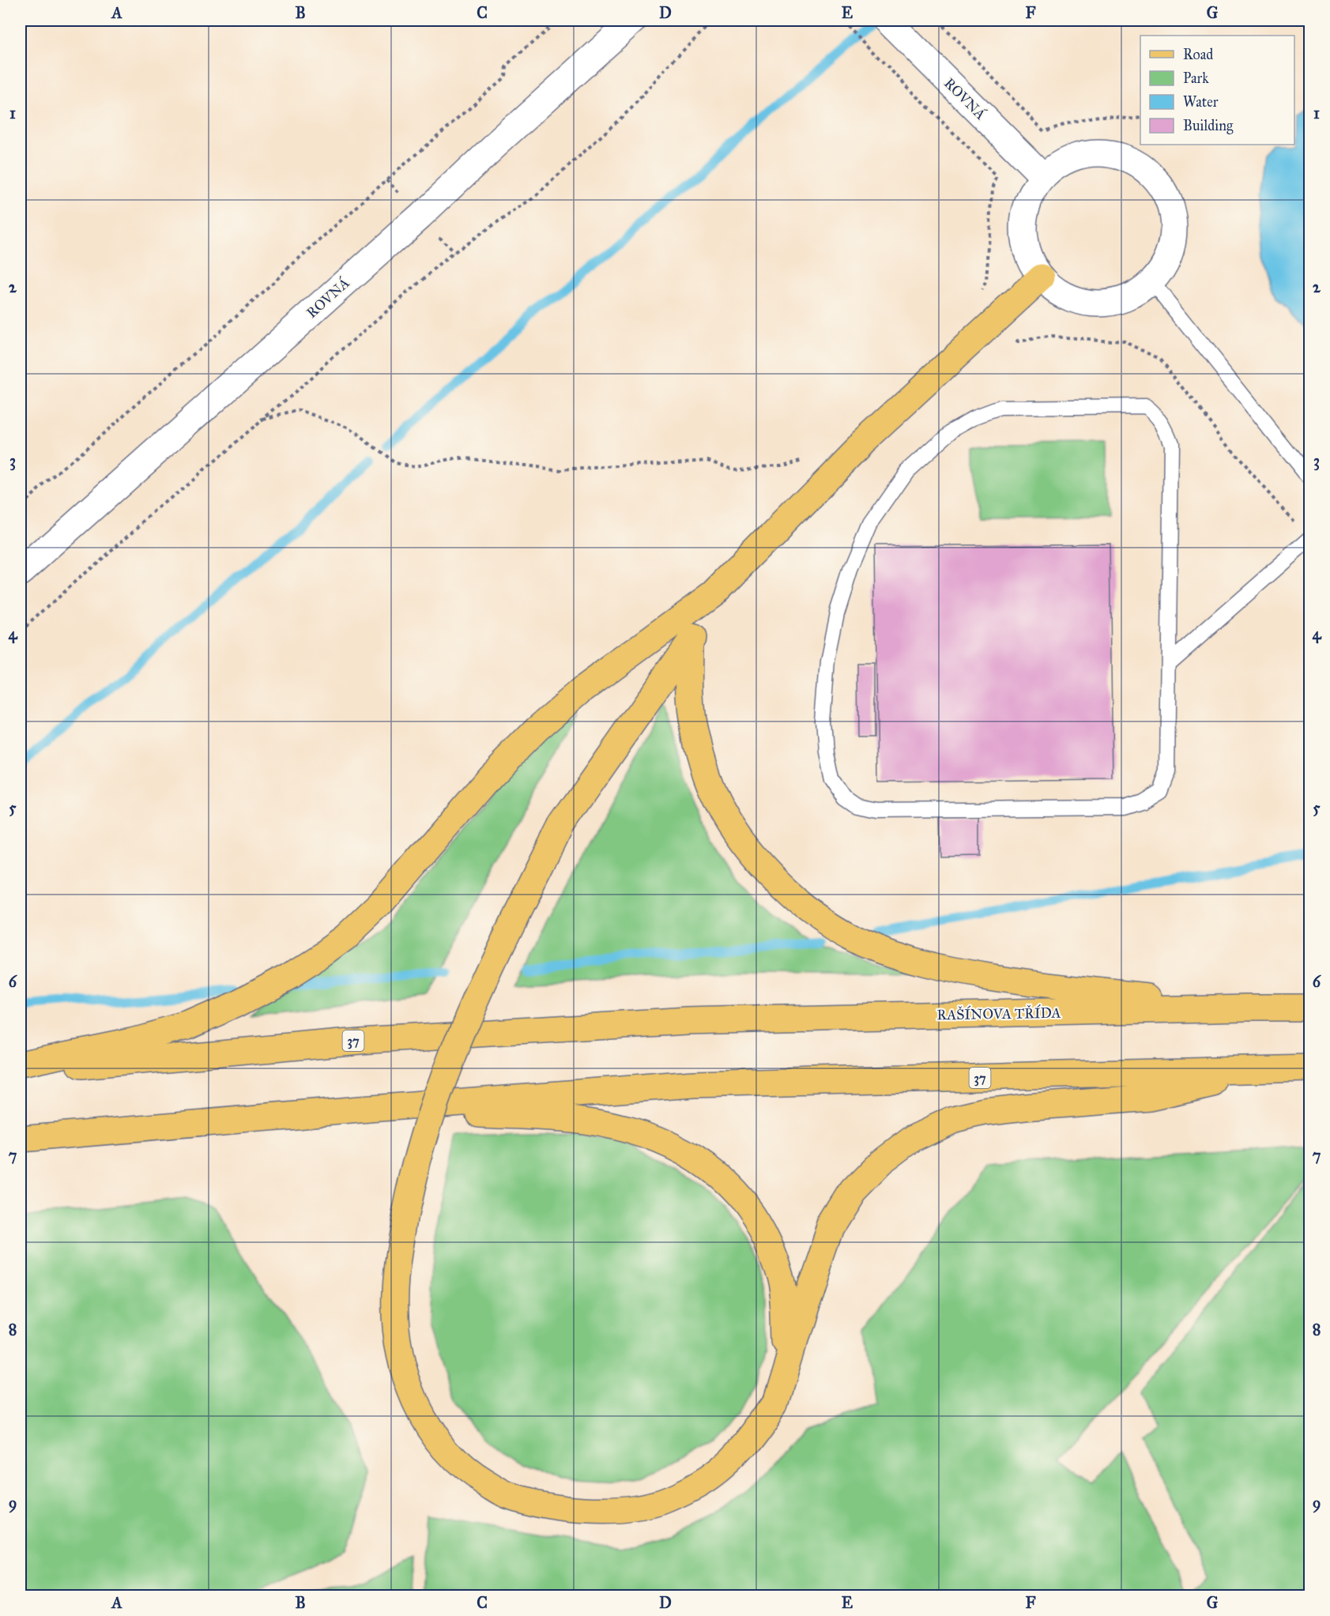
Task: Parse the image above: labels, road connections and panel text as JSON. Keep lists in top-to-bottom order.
{
  "streets": {
    "main road": ["RAŠÍNOVA TŘÍDA", "37"],
    "street": ["ROVNÁ"]
  },
  "legend": [
    "Road",
    "Park",
    "Water",
    "Building"
  ],
  "grid": {
    "columns": [
      "A",
      "B",
      "C",
      "D",
      "E",
      "F",
      "G"
    ],
    "rows": [
      "1",
      "2",
      "3",
      "4",
      "5",
      "6",
      "7",
      "8",
      "9"
    ]
  }
}
